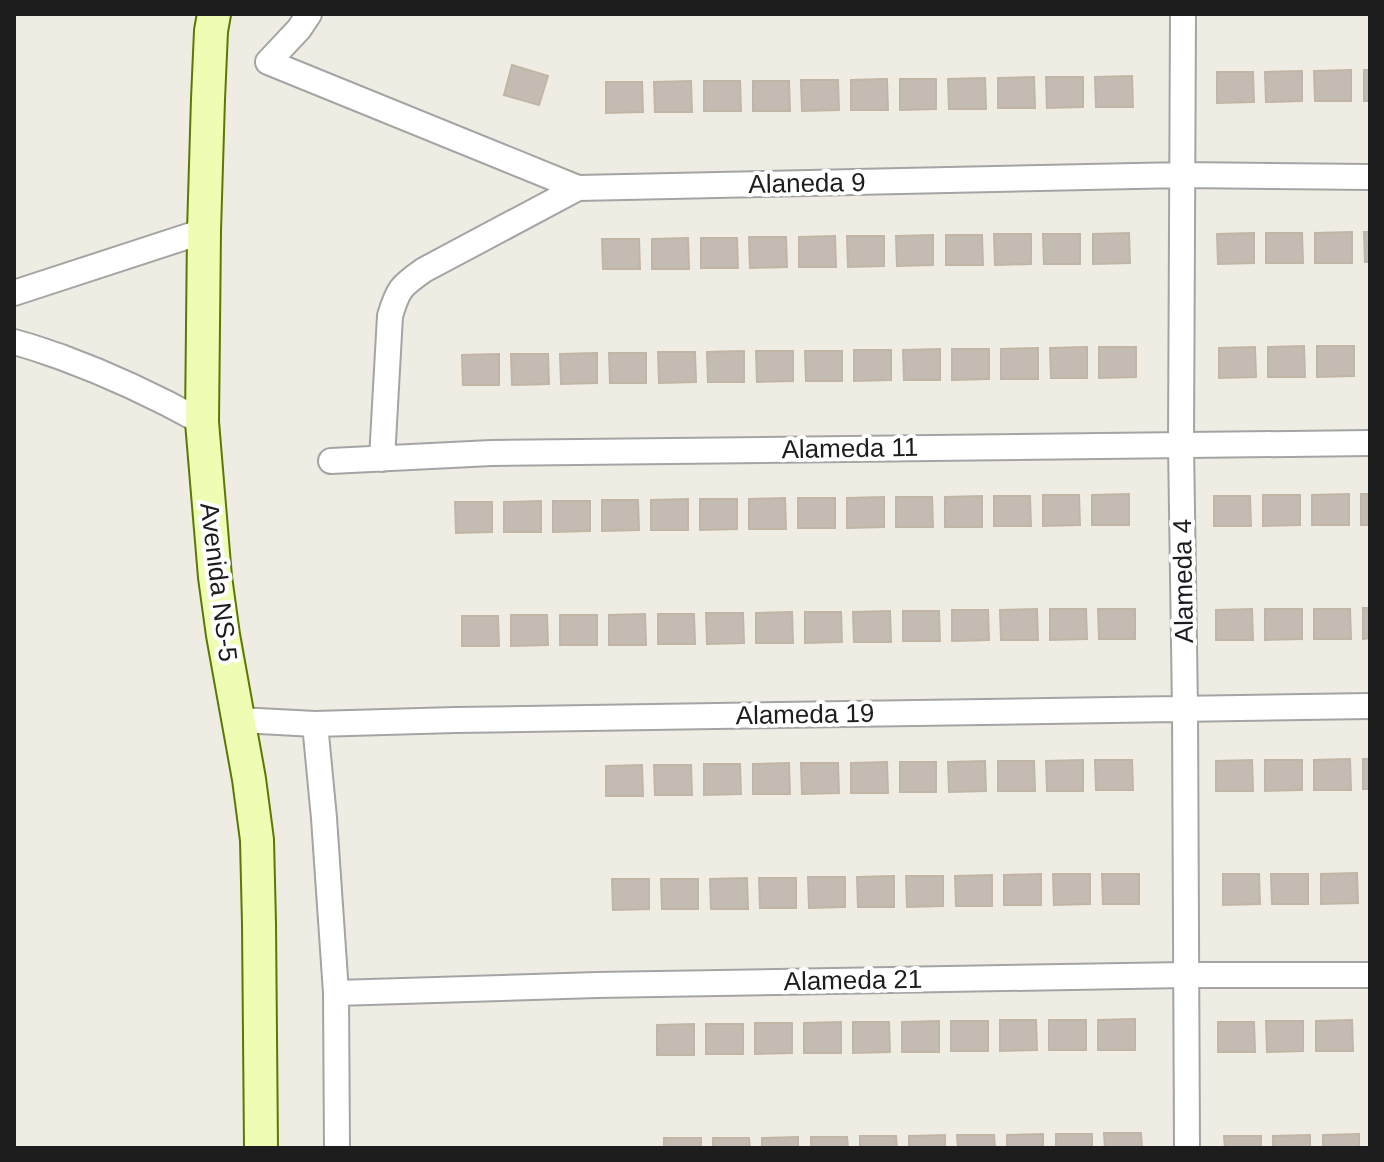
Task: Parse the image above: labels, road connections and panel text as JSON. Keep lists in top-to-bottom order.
{
  "streets": {
    "street": [
      "Alaneda 9",
      "Alameda 11",
      "Alameda 4",
      "Avenida NS-5",
      "Alameda 19",
      "Alameda 21"
    ]
  },
  "crossings": [
    ["Alaneda 9", "Alameda 4"],
    ["Alameda 11", "Alameda 4"],
    ["Alameda 4", "Alameda 19"],
    ["Alameda 4", "Alameda 21"],
    ["Avenida NS-5", "Alameda 19"]
  ]
}
